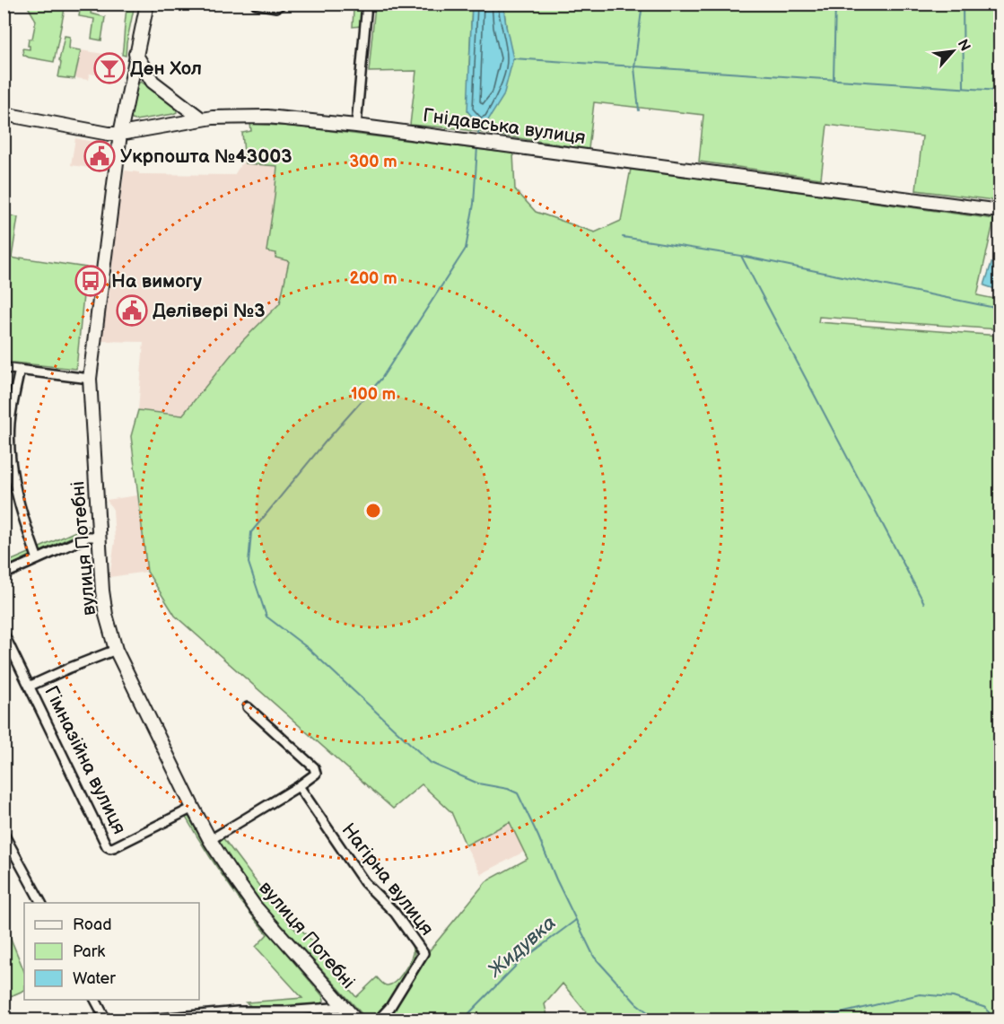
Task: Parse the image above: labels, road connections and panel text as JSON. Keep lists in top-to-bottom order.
{
  "streets": {
    "street": [
      "Гнідавська вулиця",
      "вулиця Потебні",
      "Гімназійна вулиця",
      "Нагірна вулиця"
    ]
  },
  "crossings": [
    ["Гнідавська вулиця", "вулиця Потебні"],
    ["вулиця Потебні", "Гімназійна вулиця"]
  ],
  "water": ["Жидувка"],
  "places": {
    "bar": ["Ден Хол"],
    "public building": ["Укрпошта №43003", "Делівері №3"],
    "bus stop": ["На вимогу"]
  },
  "legend": ["Road", "Park", "Water"],
  "north": "top right",
  "rings": ["300 m", "200 m", "100 m"]
}
